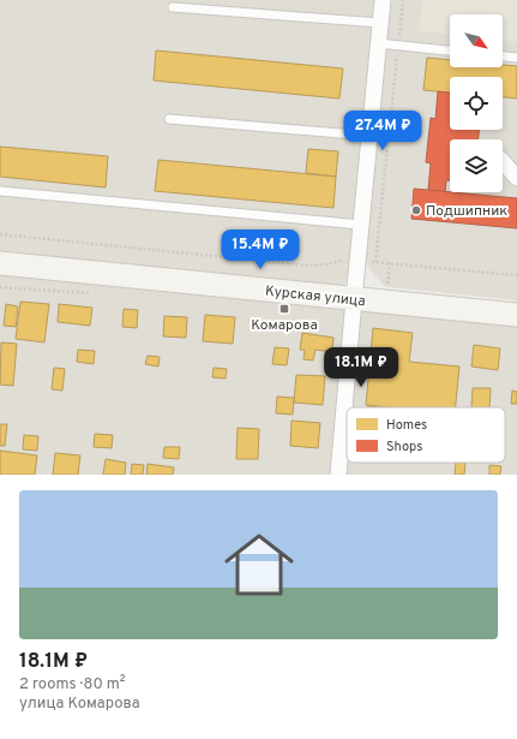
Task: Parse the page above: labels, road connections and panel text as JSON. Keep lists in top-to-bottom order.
{
  "streets": {
    "main road": ["Курская улица"]
  },
  "places": {
    "other": ["Подшипник"],
    "transit": ["Комарова"]
  },
  "legend": ["Homes", "Shops"],
  "north": "bottom right",
  "page": {
    "price": ["27.4M ₽", "15.4M ₽", "18.1M ₽"],
    "list": [
      {
        "name": "18.1M ₽",
        "note": "2 rooms · 80 m² · улица Комарова"
      }
    ]
  }
}
